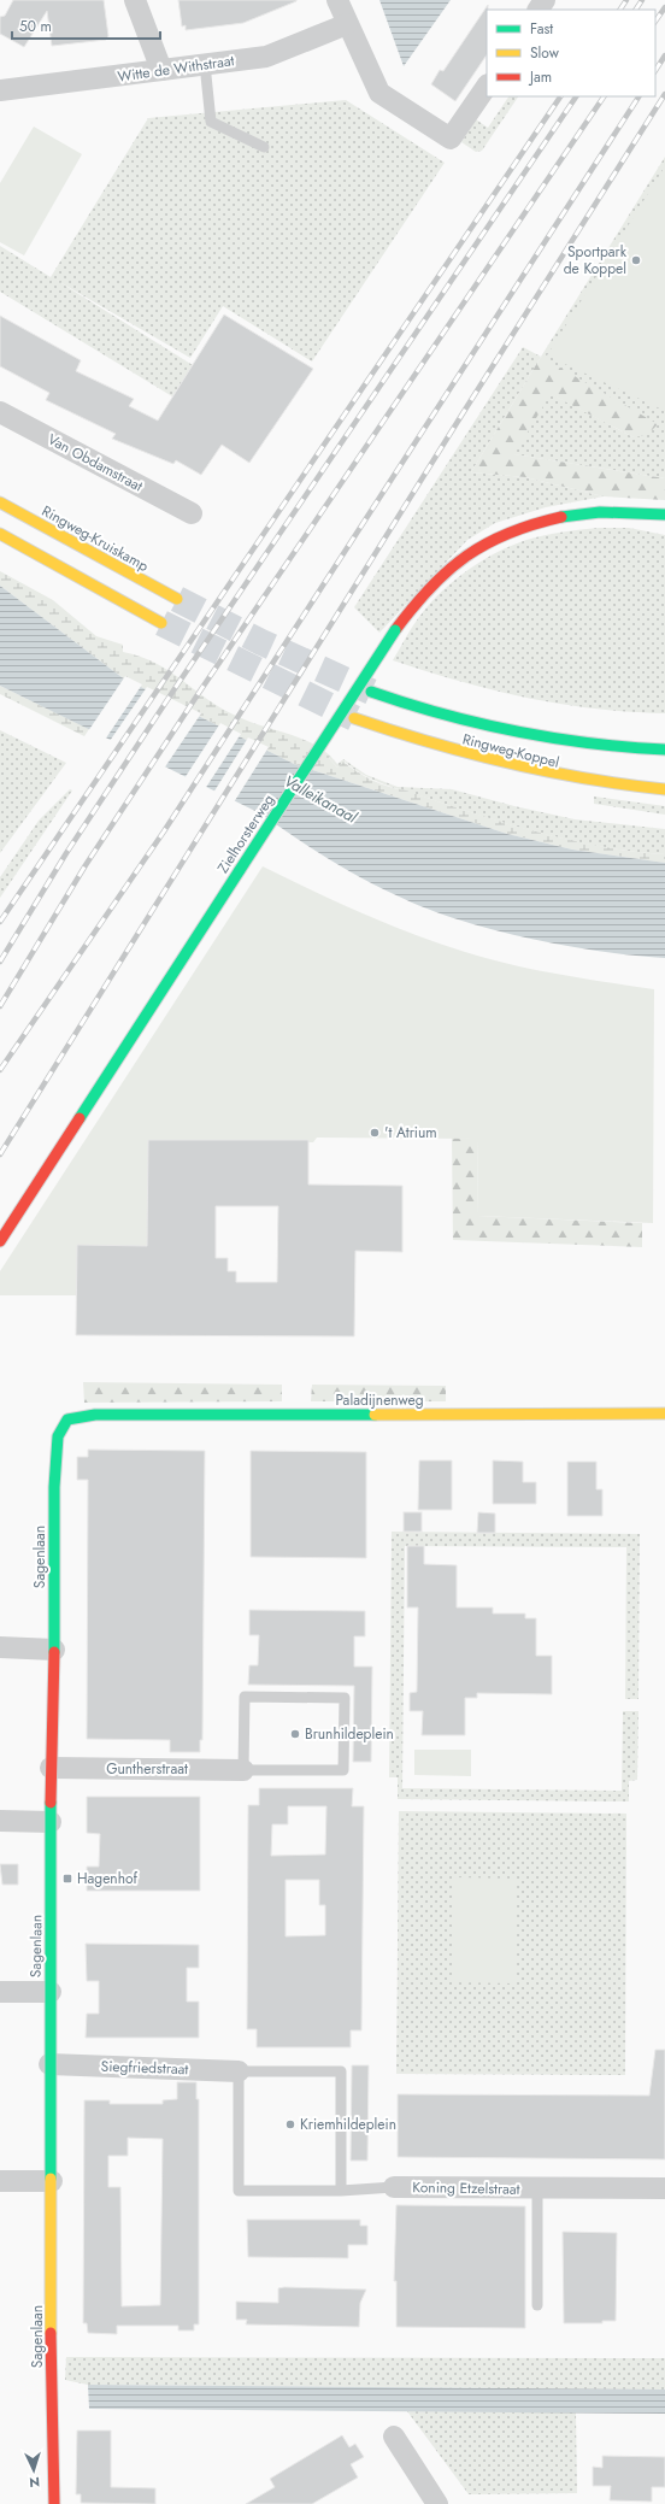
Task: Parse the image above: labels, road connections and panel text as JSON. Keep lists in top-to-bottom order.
{
  "streets": {
    "main road": [
      "Ringweg-Kruiskamp",
      "Ringweg-Koppel",
      "Zielhorsterweg",
      "Paladijnenweg",
      "Sagenlaan"
    ],
    "street": [
      "Witte de Withstraat",
      "Van Obdamstraat",
      "Guntherstraat",
      "Siegfriedstraat",
      "Koning Etzelstraat"
    ]
  },
  "crossings": [
    ["Paladijnenweg", "Sagenlaan"],
    ["Sagenlaan", "Guntherstraat"],
    ["Sagenlaan", "Siegfriedstraat"]
  ],
  "water": ["Valleikanaal"],
  "places": {
    "other": [
      "Sportpark de Koppel",
      "'t Atrium",
      "Brunhildeplein",
      "Kriemhildeplein"
    ],
    "transit": ["Hagenhof"]
  },
  "legend": ["Fast", "Slow", "Jam"],
  "scale_bar": "50 m",
  "north": "bottom"
}
